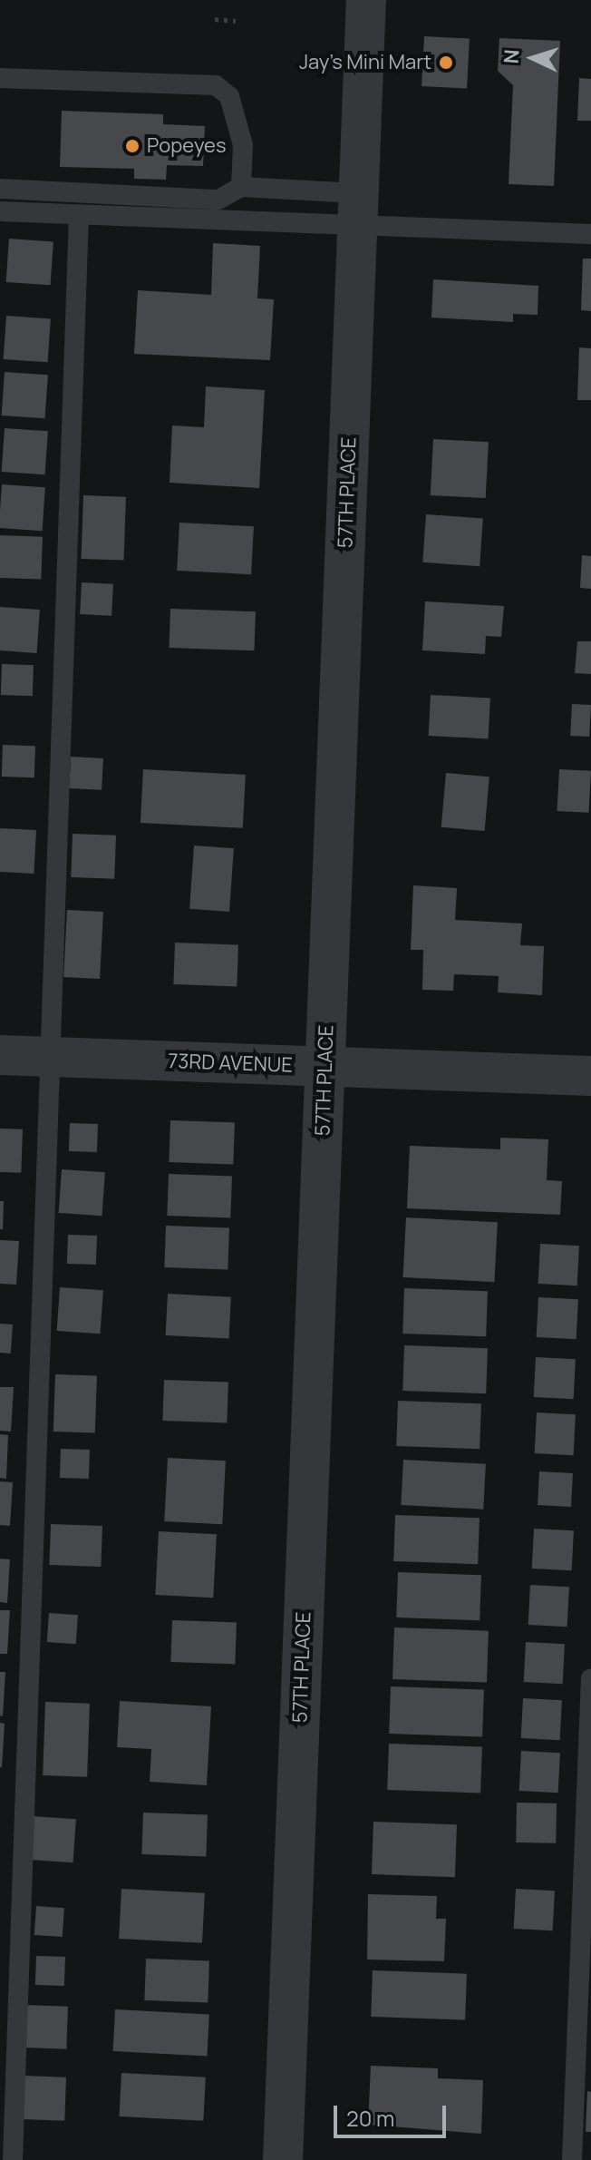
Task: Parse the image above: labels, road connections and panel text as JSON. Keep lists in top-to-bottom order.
{
  "streets": {
    "street": ["57TH PLACE", "73RD AVENUE"]
  },
  "crossings": [
    ["57TH PLACE", "73RD AVENUE"]
  ],
  "places": ["Jay's Mini Mart", "Popeyes"],
  "scale_bar": "20 m",
  "north": "left"
}
